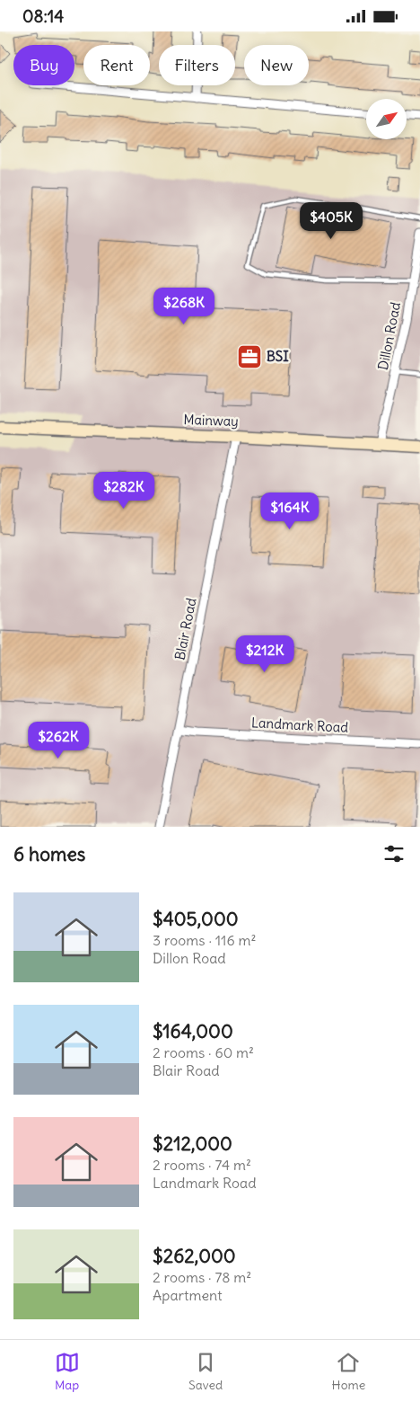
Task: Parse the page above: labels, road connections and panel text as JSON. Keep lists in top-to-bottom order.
{
  "streets": {
    "street": [
      "Dillon Road",
      "Mainway",
      "Blair Road",
      "Landmark Road"
    ]
  },
  "crossings": [
    ["Dillon Road", "Mainway"],
    ["Mainway", "Blair Road"],
    ["Blair Road", "Landmark Road"]
  ],
  "places": {
    "office": ["BSI"]
  },
  "north": "top right",
  "page": {
    "status": "08:14",
    "chip": [
      "Buy",
      "Rent",
      "Filters",
      "New"
    ],
    "price": [
      "$405K",
      "$268K",
      "$282K",
      "$164K",
      "$212K",
      "$262K"
    ],
    "heading": "6 homes",
    "list": [
      {
        "name": "$405,000",
        "note": "3 rooms · 116 m² · Dillon Road"
      },
      {
        "name": "$164,000",
        "note": "2 rooms · 60 m² · Blair Road"
      },
      {
        "name": "$212,000",
        "note": "2 rooms · 74 m² · Landmark Road"
      },
      {
        "name": "$262,000",
        "note": "2 rooms · 78 m² · Apartment"
      }
    ],
    "tabs": ["Map", "Saved", "Home"]
  }
}
